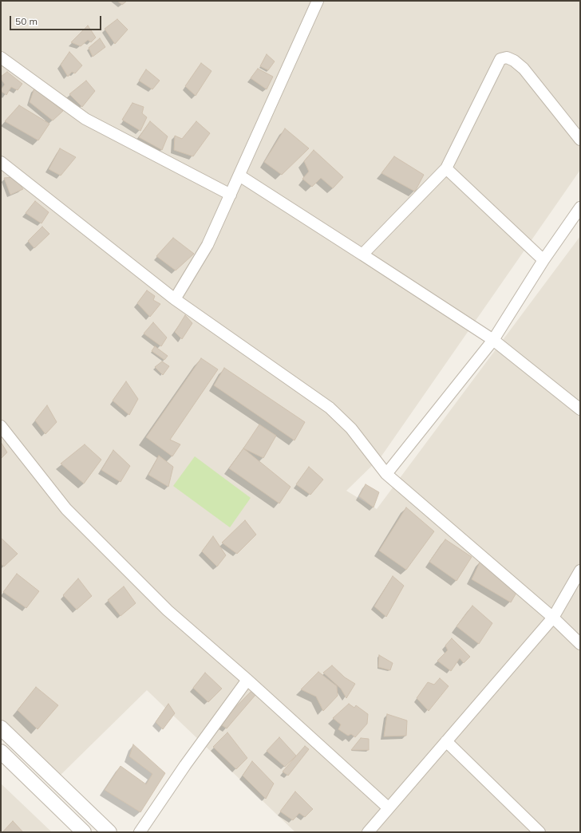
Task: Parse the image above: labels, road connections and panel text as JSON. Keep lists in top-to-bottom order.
{
  "scale_bar": "50 m"
}
